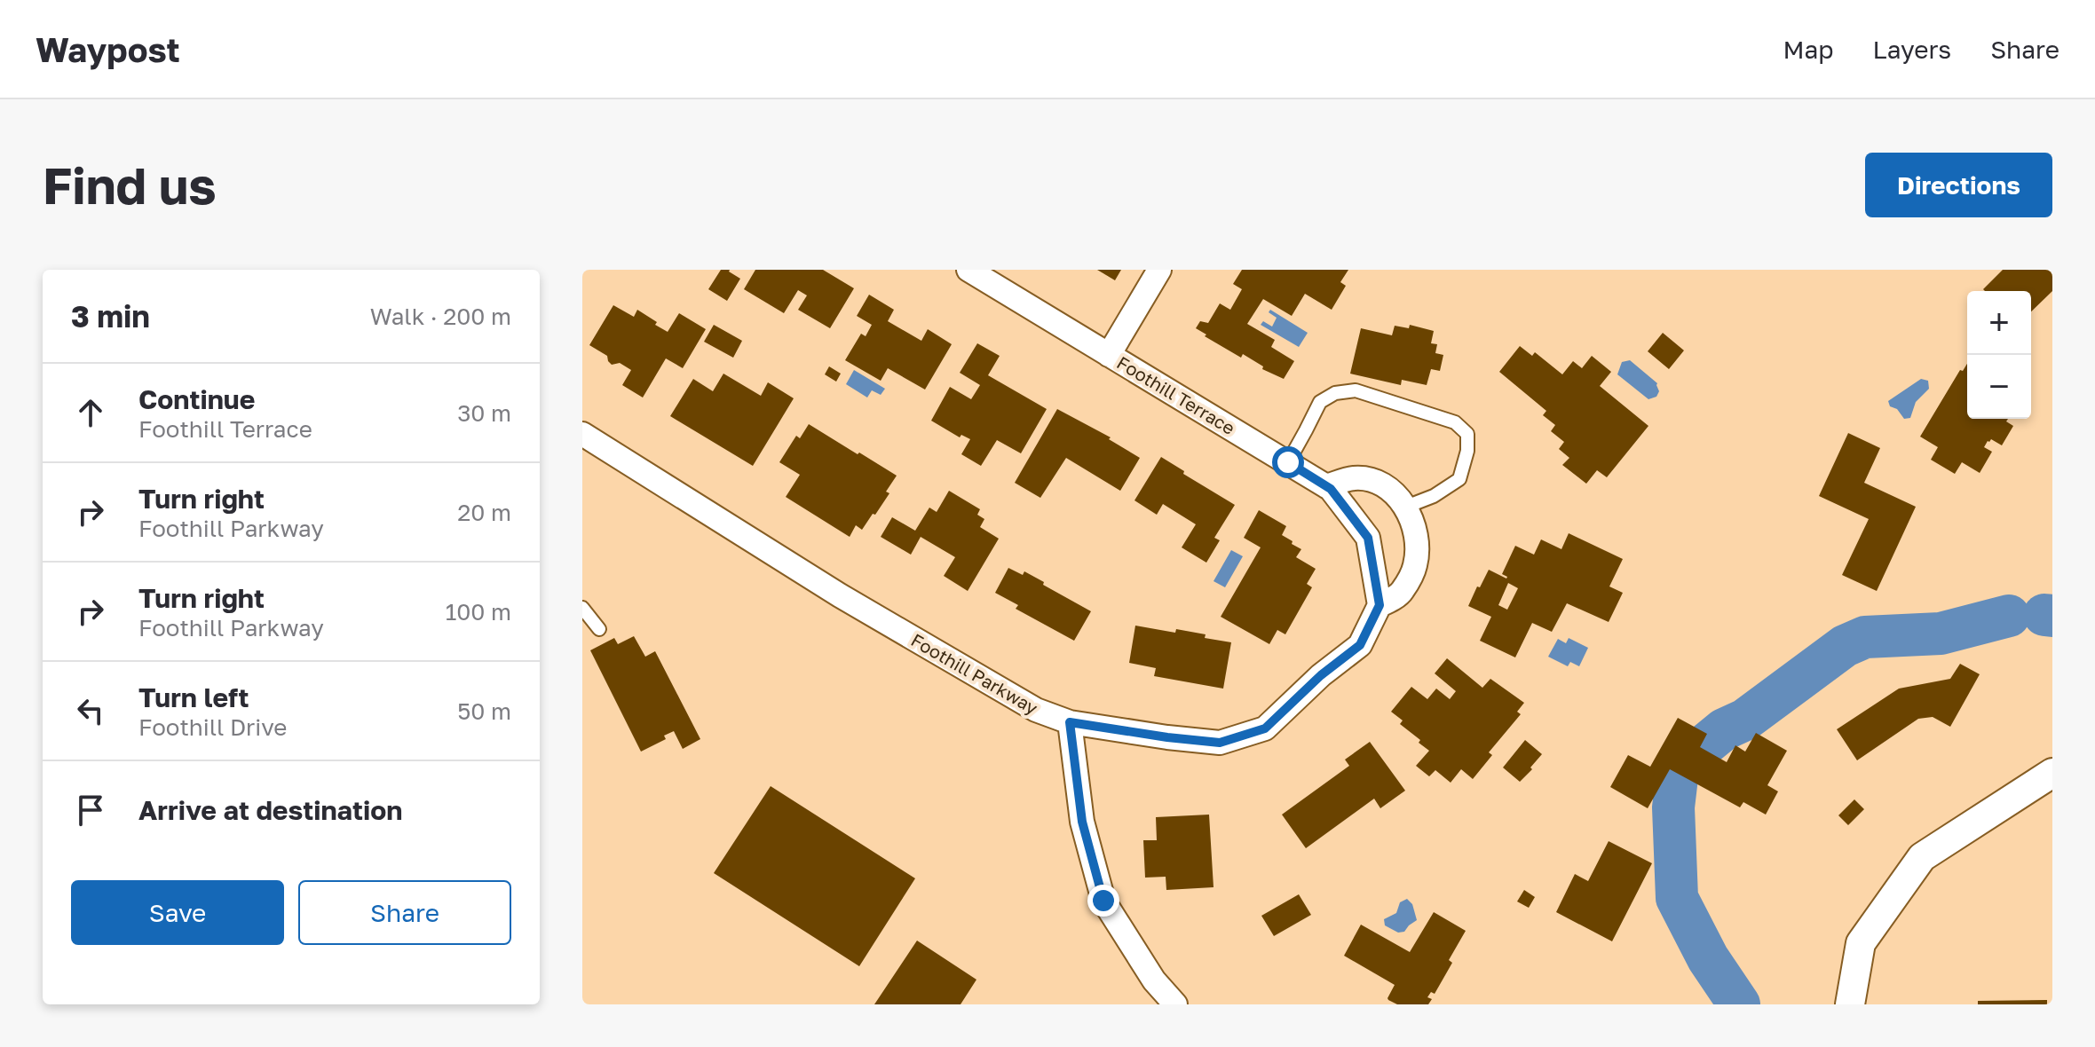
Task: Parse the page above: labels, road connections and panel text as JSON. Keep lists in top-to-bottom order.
{
  "streets": {
    "street": ["Foothill Terrace", "Foothill Parkway"]
  },
  "crossings": [
    ["Foothill Terrace", "Foothill Parkway"]
  ],
  "page": {
    "header": "Waypost",
    "nav": ["Map", "Layers", "Share"],
    "buttons": [
      "Directions",
      ["Save", "Share"]
    ],
    "title": "Find us",
    "heading": ["3 min", "Walk · 200 m"],
    "map_buttons": ["+", "−"],
    "list": [
      ["Continue", "Foothill Terrace", "30 m"],
      ["Turn right", "Foothill Parkway", "20 m"],
      ["Turn right", "Foothill Parkway", "100 m"],
      ["Turn left", "Foothill Drive", "50 m"],
      "Arrive at destination"
    ]
  }
}
